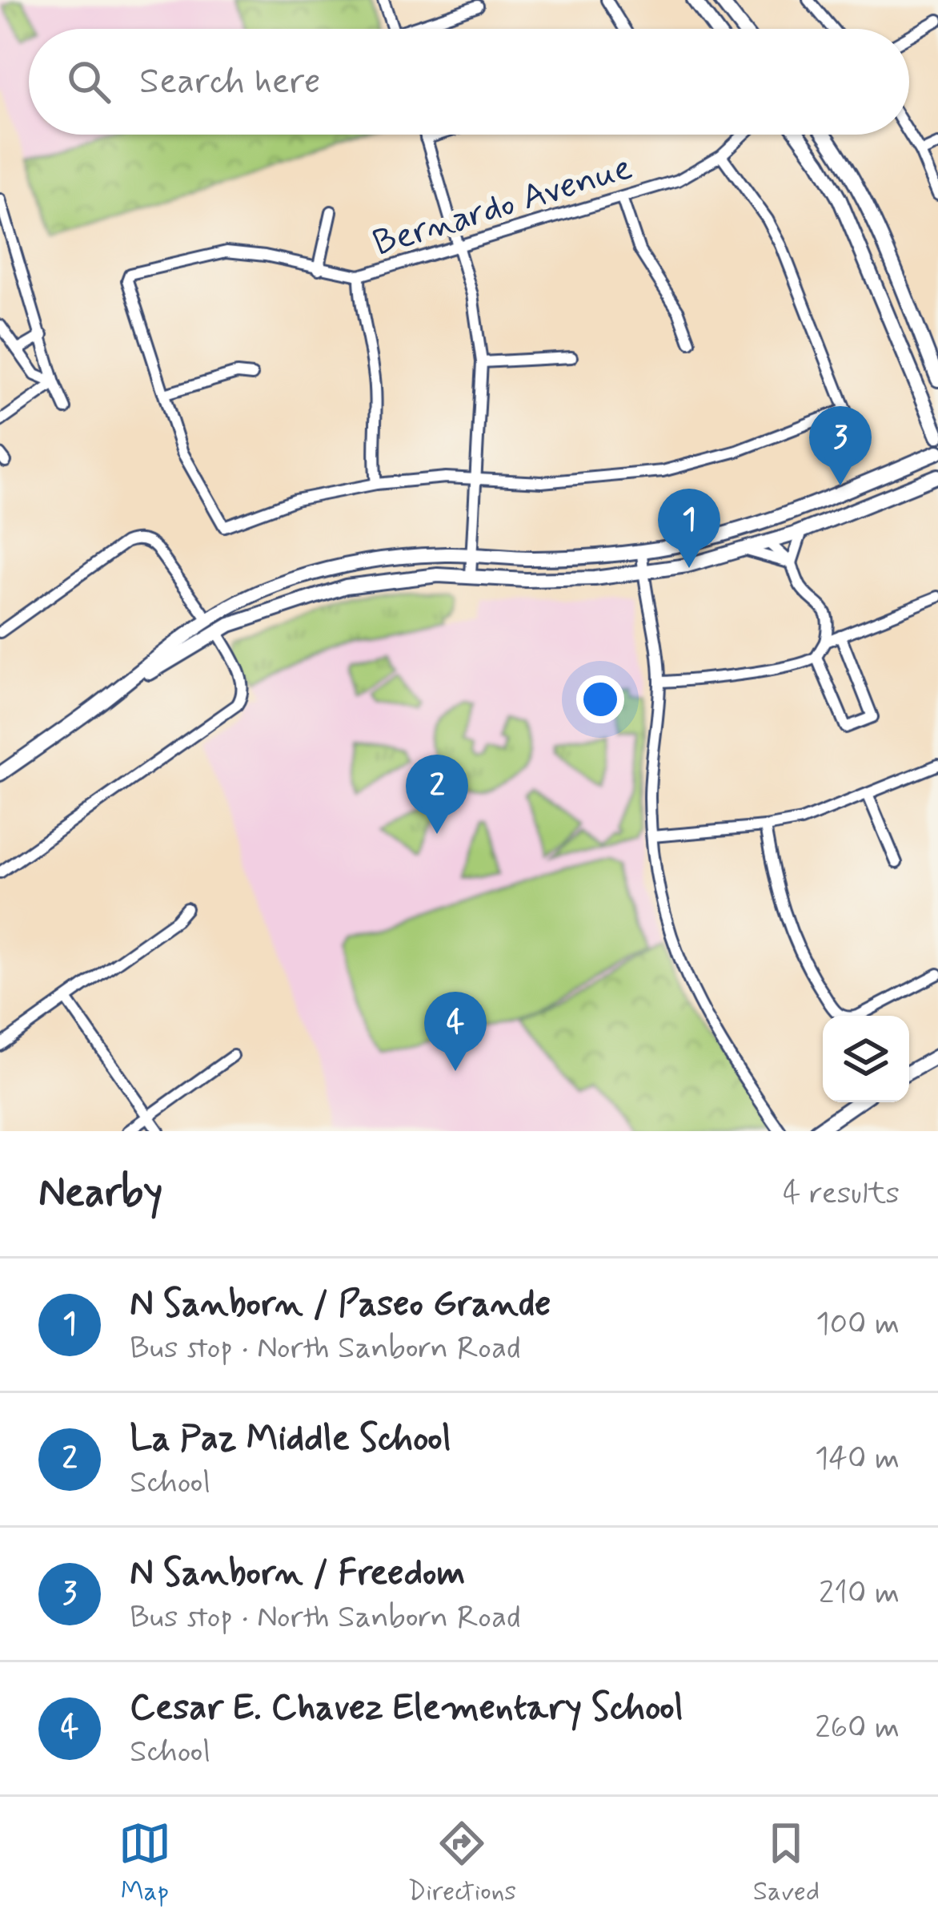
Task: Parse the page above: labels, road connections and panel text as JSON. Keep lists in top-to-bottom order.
{
  "streets": {
    "street": ["Bernardo Avenue"]
  },
  "page": {
    "search": "Search here",
    "pins": [
      "3",
      "1",
      "2",
      "4"
    ],
    "heading": ["Nearby", "4 results"],
    "list": [
      {
        "mark": "1",
        "name": "N Sanborn / Paseo Grande",
        "note": "Bus stop · North Sanborn Road",
        "value": "100 m"
      },
      {
        "mark": "2",
        "name": "La Paz Middle School",
        "note": "School",
        "value": "140 m"
      },
      {
        "mark": "3",
        "name": "N Sanborn / Freedom",
        "note": "Bus stop · North Sanborn Road",
        "value": "210 m"
      },
      {
        "mark": "4",
        "name": "Cesar E. Chavez Elementary School",
        "note": "School",
        "value": "260 m"
      }
    ],
    "nav": ["Map", "Directions", "Saved"]
  }
}
